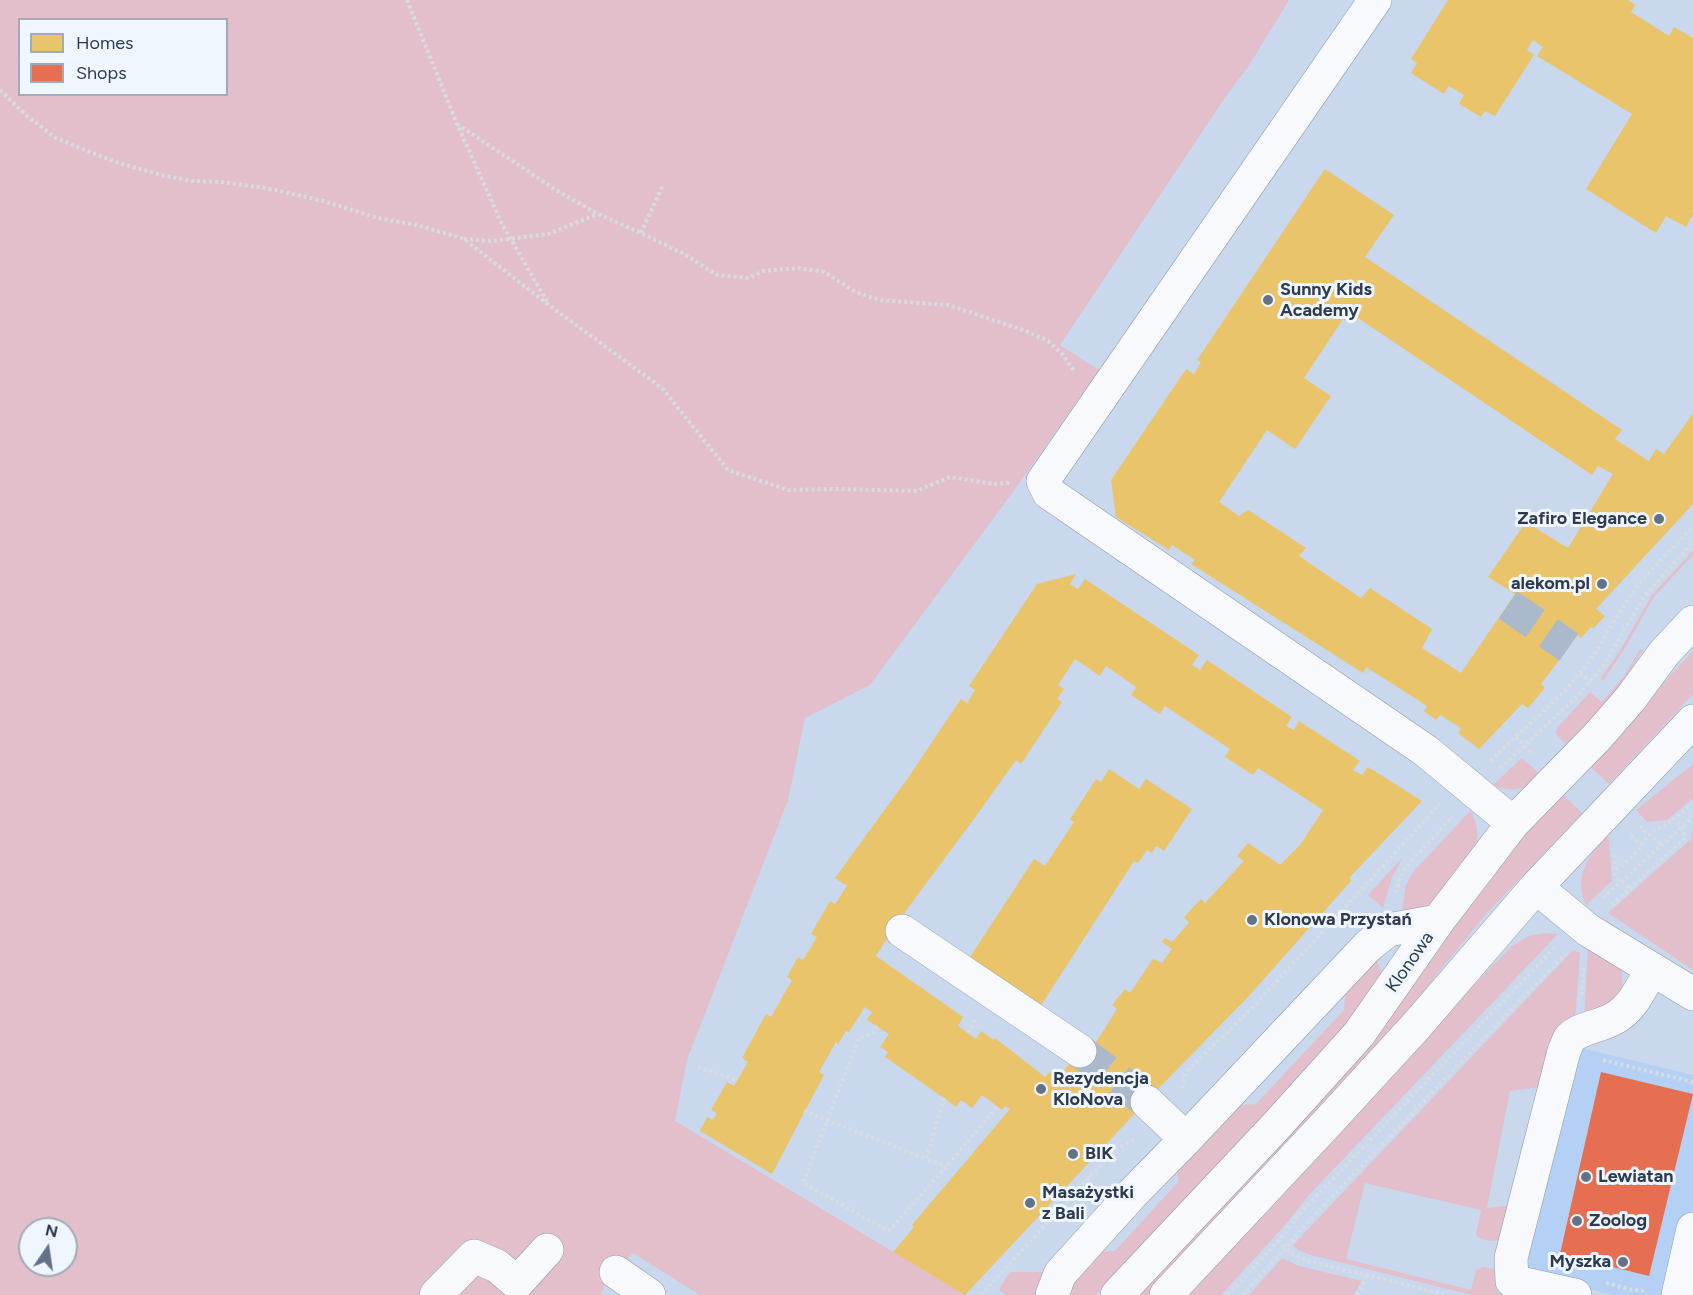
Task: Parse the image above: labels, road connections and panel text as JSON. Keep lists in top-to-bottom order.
{
  "streets": {
    "street": ["Klonowa"]
  },
  "places": [
    "Sunny Kids Academy",
    "Zafiro Elegance",
    "alekom.pl",
    "Klonowa Przystań",
    "Rezydencja KloNova",
    "BIK",
    "Lewiatan",
    "Masażystki z Bali",
    "Zoolog",
    "Myszka"
  ],
  "legend": ["Homes", "Shops"],
  "north": "top"
}
